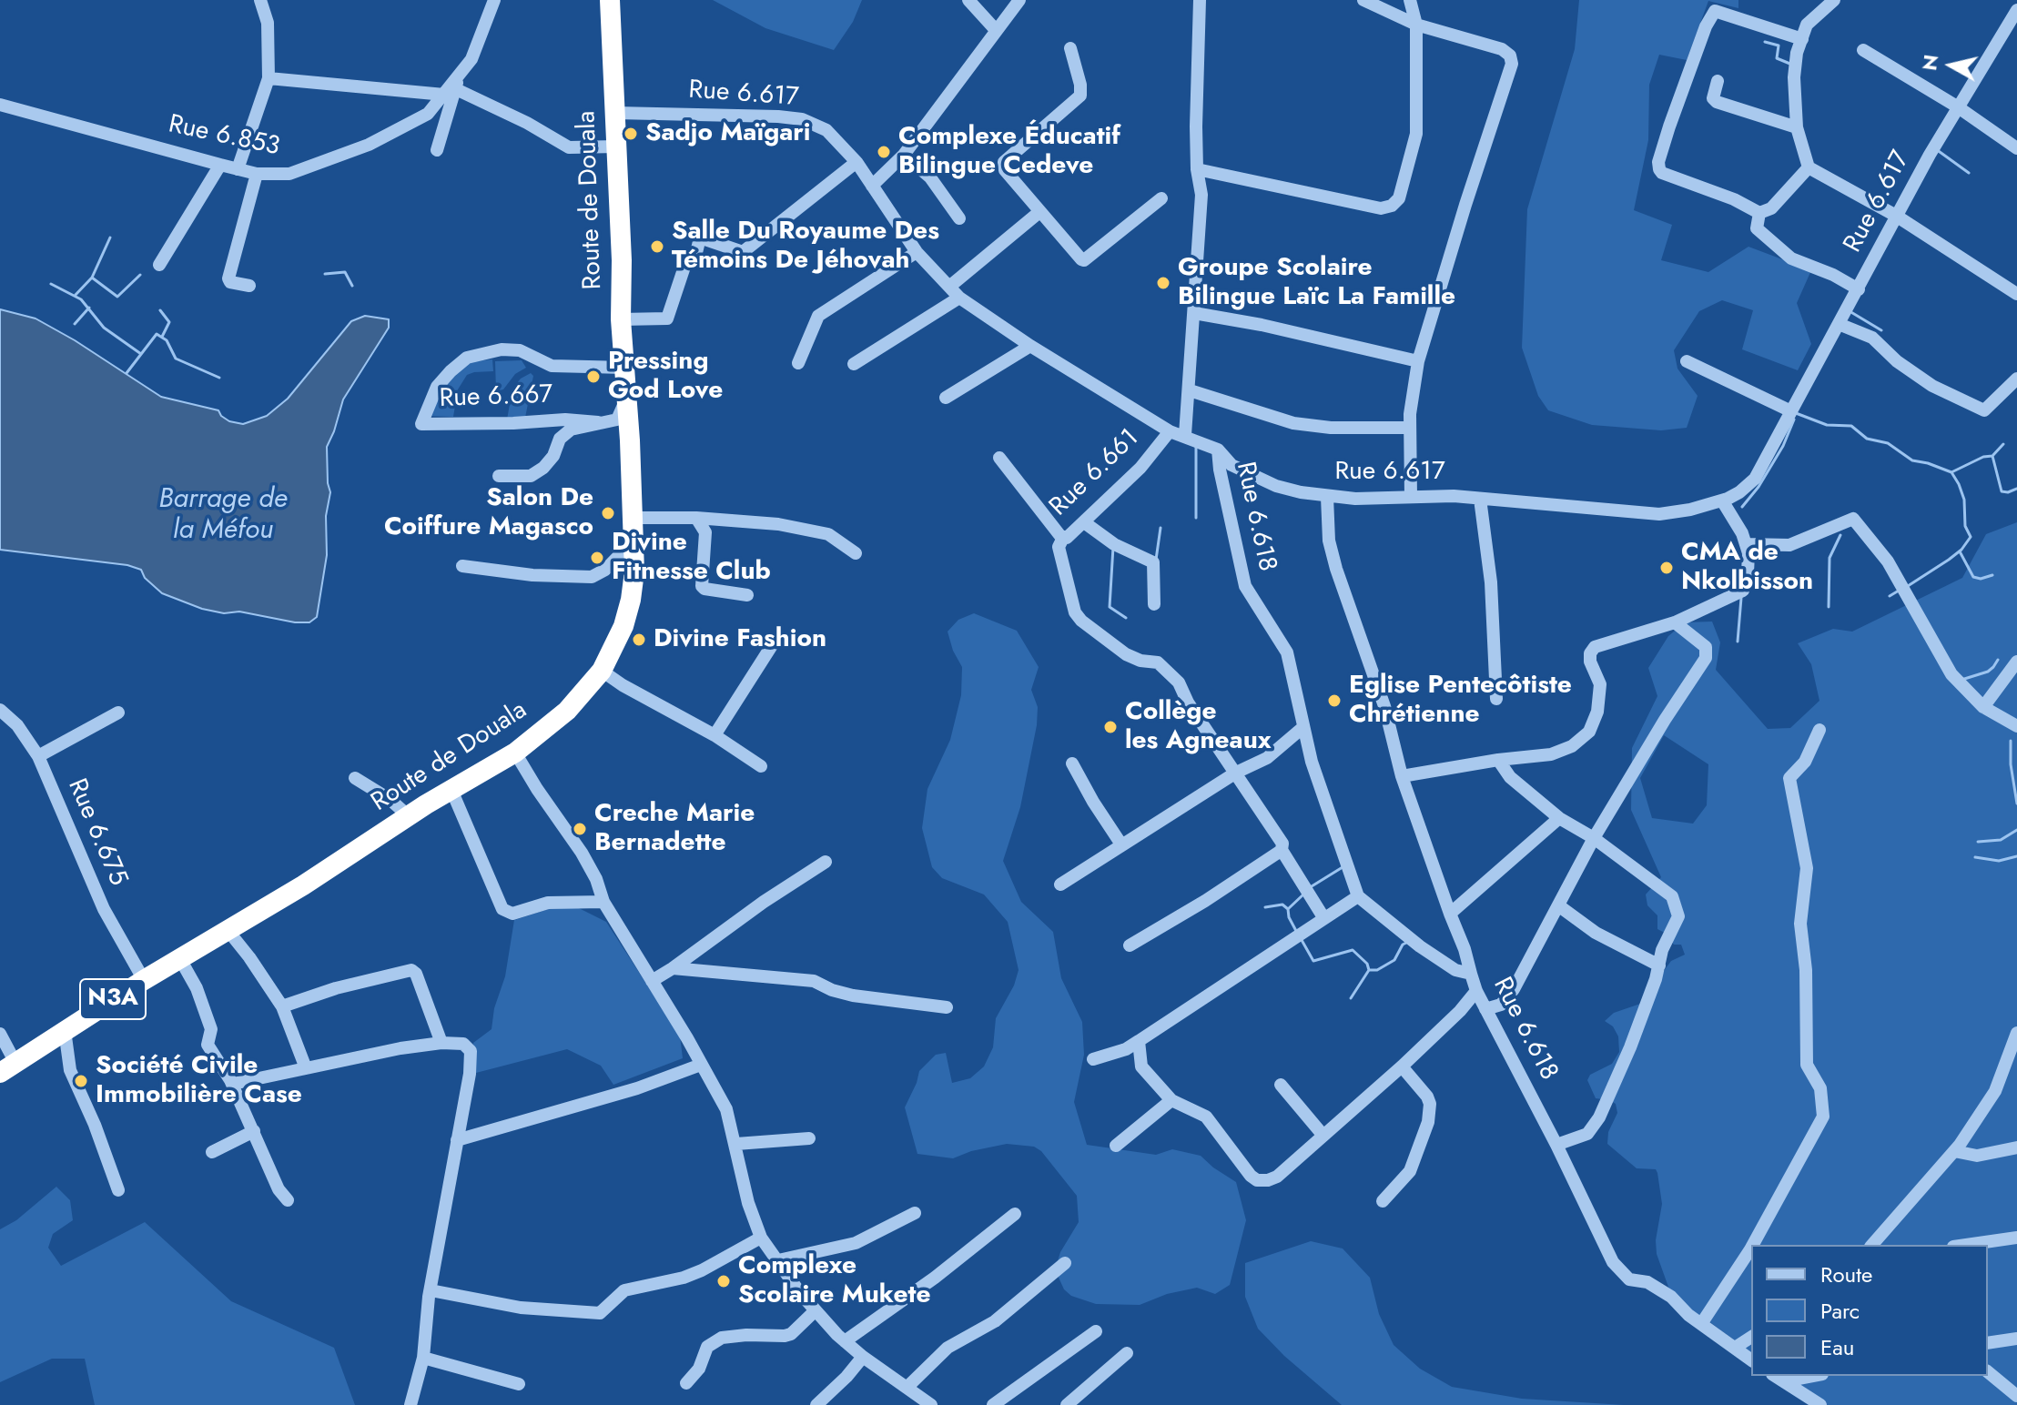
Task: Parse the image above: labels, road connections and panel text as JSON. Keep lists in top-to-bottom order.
{
  "streets": {
    "highway": ["Route de Douala", "N3A"],
    "street": [
      "Rue 6.617",
      "Rue 6.853",
      "Rue 6.667",
      "Rue 6.661",
      "Rue 6.618",
      "Rue 6.675"
    ]
  },
  "crossings": [
    ["Rue 6.617", "Route de Douala"],
    ["Rue 6.617", "Rue 6.661"],
    ["Rue 6.617", "Rue 6.618"],
    ["Route de Douala", "Rue 6.667"],
    ["Route de Douala", "Rue 6.675"]
  ],
  "water": ["Barrage de la Méfou"],
  "places": [
    "Sadjo Maïgari",
    "Complexe Éducatif Bilingue Cedeve",
    "Salle Du Royaume Des Témoins De Jéhovah",
    "Groupe Scolaire Bilingue Laïc La Famille",
    "Pressing God Love",
    "Salon De Coiffure Magasco",
    "Divine Fitnesse Club",
    "CMA de Nkolbisson",
    "Divine Fashion",
    "Eglise Pentecôtiste Chrétienne",
    "Collège les Agneaux",
    "Creche Marie Bernadette",
    "Société Civile Immobilière Case",
    "Complexe Scolaire Mukete"
  ],
  "legend": ["Route", "Parc", "Eau"],
  "north": "left"
}
